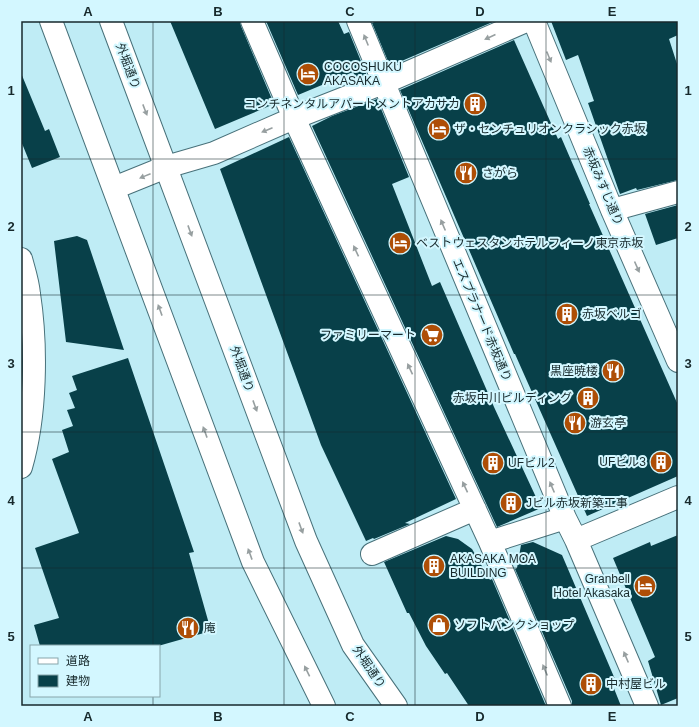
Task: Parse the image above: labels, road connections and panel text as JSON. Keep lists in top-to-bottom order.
{
  "streets": {
    "street": ["外堀通り", "赤坂みすじ通り", "エスプラナード赤坂通り"]
  },
  "one_way": ["赤坂みすじ通り"],
  "places": {
    "hotel": [
      "COCOSHUKU AKASAKA",
      "ザ・センチュリオンクラシック赤坂",
      "ベストウェスタンホテルフィーノ東京赤坂",
      "Granbell Hotel Akasaka"
    ],
    "building": [
      "コンチネンタルアパートメントアカサカ",
      "赤坂ベルゴ",
      "赤坂中川ビルディング",
      "UFビル3",
      "UFビル2",
      "Jビル赤坂新築工事",
      "AKASAKA MOA BUILDING",
      "中村屋ビル"
    ],
    "restaurant": [
      "さがら",
      "黒座暁楼",
      "游玄亭",
      "庵"
    ],
    "supermarket": ["ファミリーマート"],
    "shop": ["ソフトバンクショップ"]
  },
  "legend": ["道路", "建物"],
  "grid": {
    "columns": [
      "A",
      "B",
      "C",
      "D",
      "E"
    ],
    "rows": [
      "1",
      "2",
      "3",
      "4",
      "5"
    ]
  }
}
